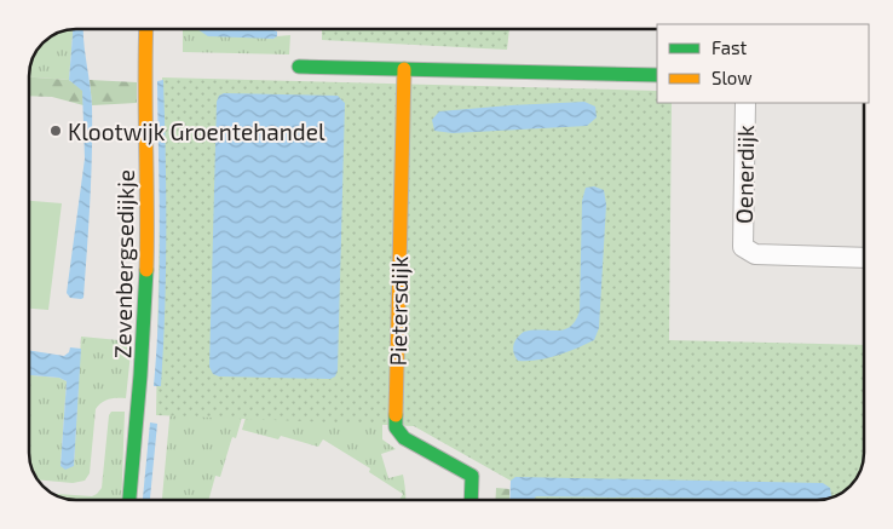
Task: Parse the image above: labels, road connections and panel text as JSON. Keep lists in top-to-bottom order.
{
  "streets": {
    "street": ["Oenerdijk", "Zevenbergsedijkje", "Pietersdijk"]
  },
  "places": ["Klootwijk Groentehandel"],
  "legend": ["Fast", "Slow"]
}
